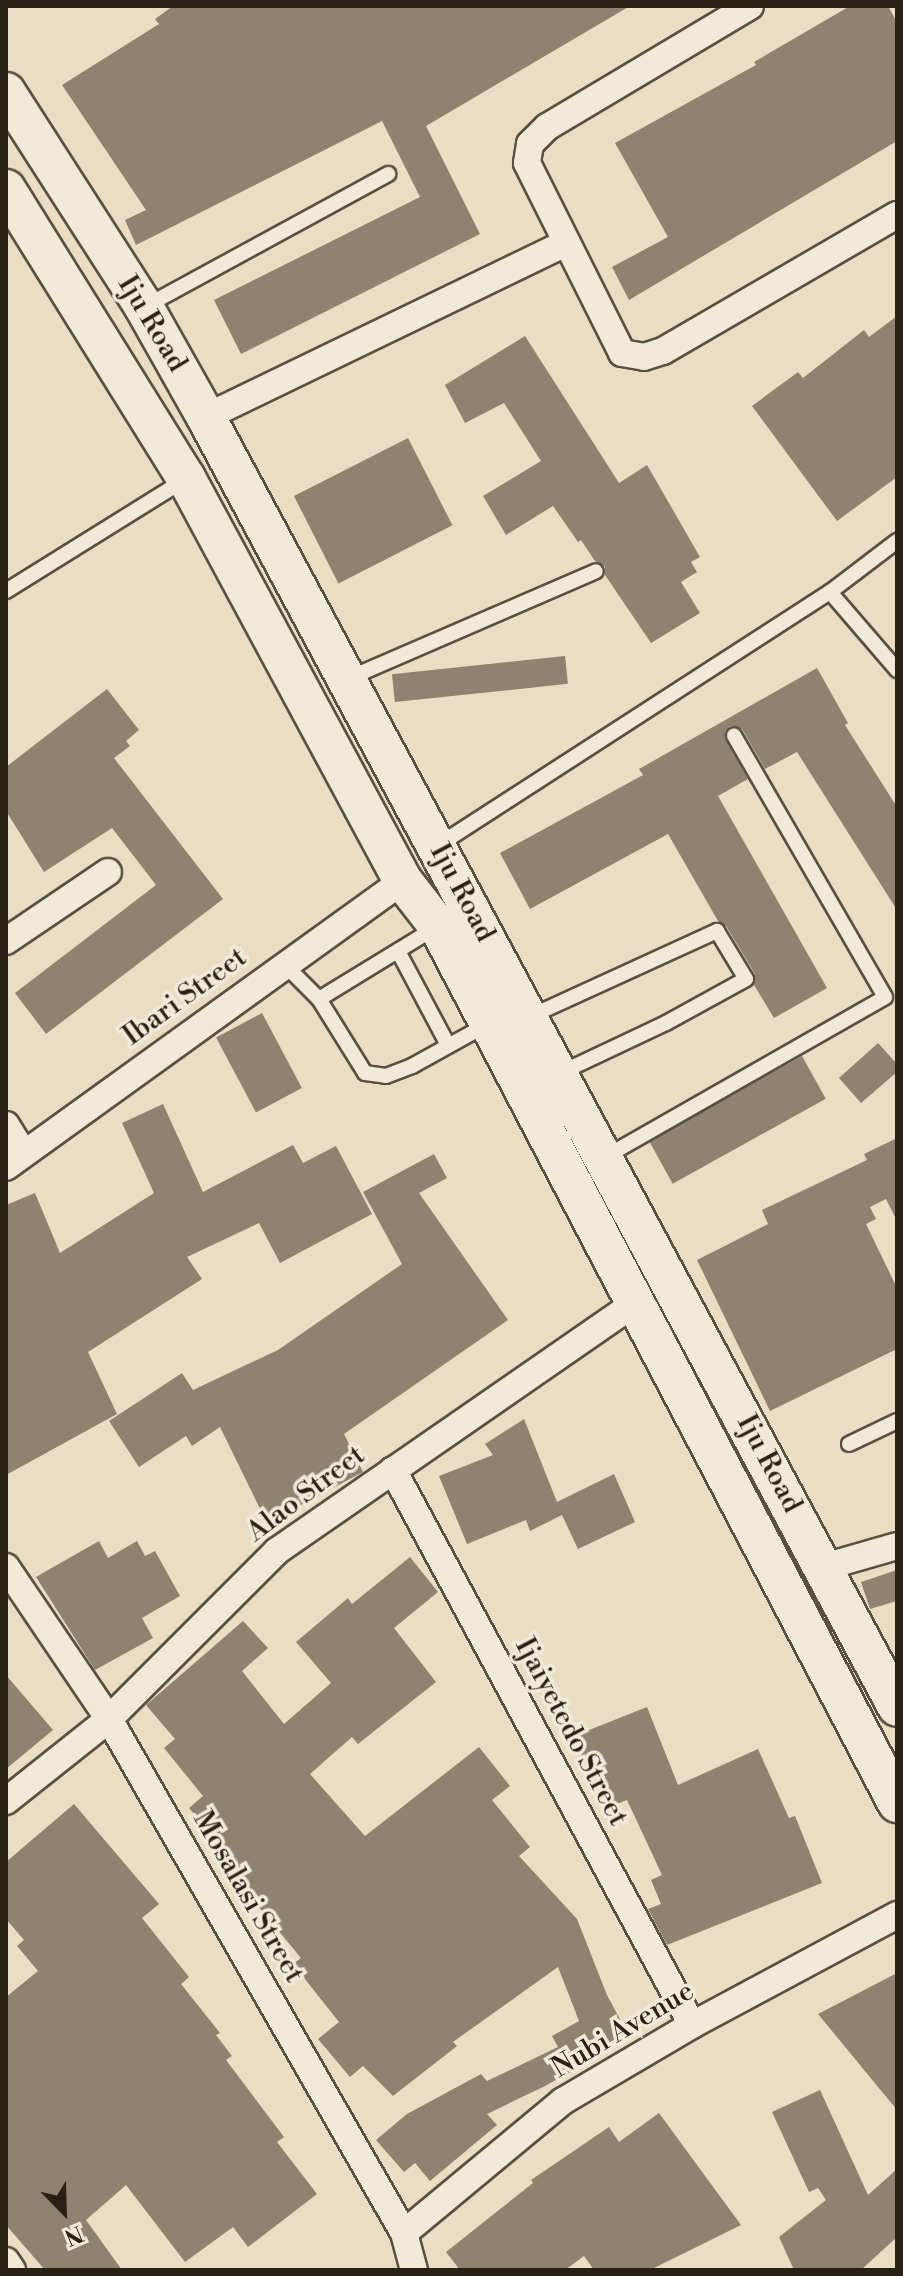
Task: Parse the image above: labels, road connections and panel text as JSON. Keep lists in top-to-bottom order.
{
  "streets": {
    "main road": ["Iju Road"],
    "street": [
      "Ibari Street",
      "Alao Street",
      "Ijaiyetedo Street",
      "Mosalasi Street",
      "Nubi Avenue"
    ]
  },
  "crossings": [
    ["Iju Road", "Ibari Street"],
    ["Iju Road", "Alao Street"],
    ["Alao Street", "Ijaiyetedo Street"],
    ["Alao Street", "Mosalasi Street"],
    ["Ijaiyetedo Street", "Nubi Avenue"],
    ["Mosalasi Street", "Nubi Avenue"]
  ],
  "north": "bottom right"
}
